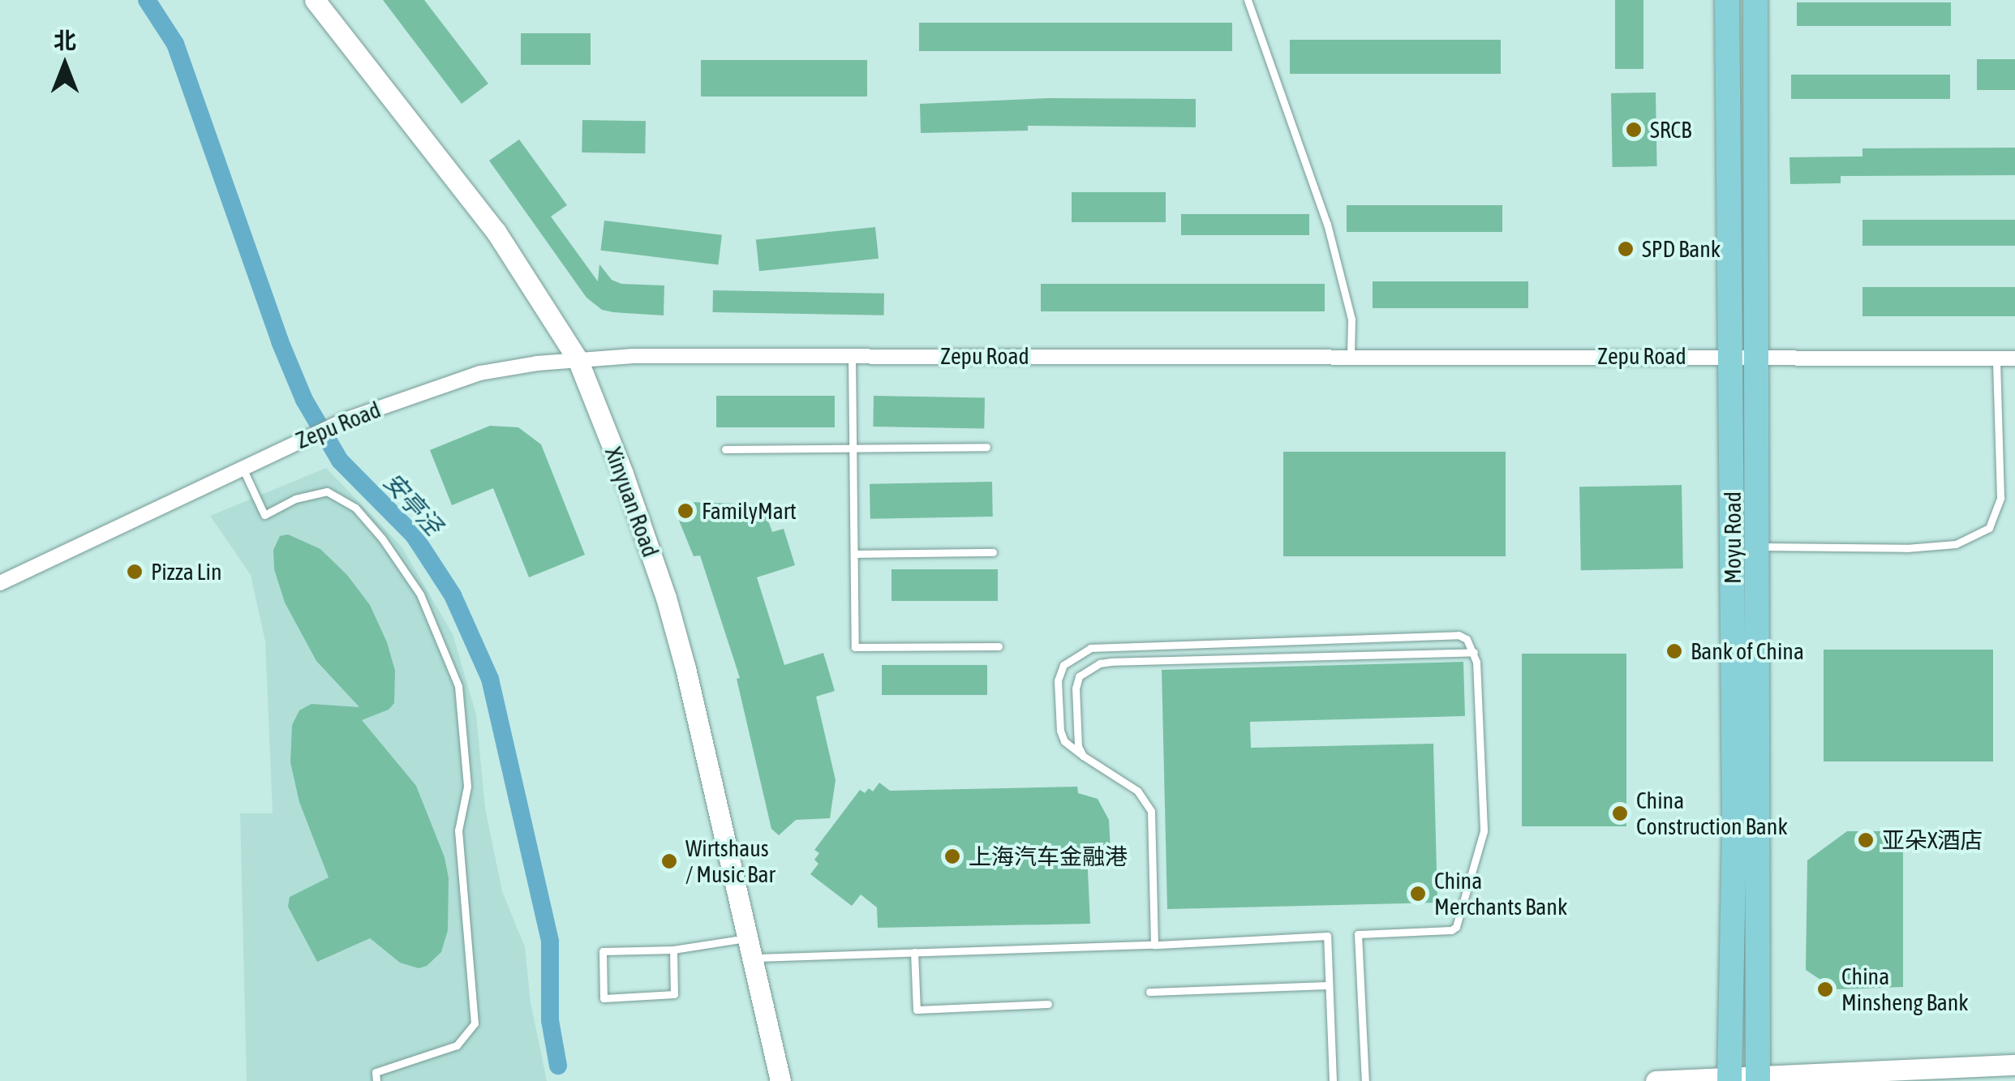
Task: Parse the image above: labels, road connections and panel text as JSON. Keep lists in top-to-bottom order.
{
  "streets": {
    "main road": ["Moyu Road"],
    "street": ["Zepu Road", "Xinyuan Road"]
  },
  "crossings": [
    ["Zepu Road", "Xinyuan Road"],
    ["Zepu Road", "Moyu Road"]
  ],
  "water": ["安亭泾"],
  "places": [
    "SRCB",
    "SPD Bank",
    "FamilyMart",
    "Pizza Lin",
    "Bank of China",
    "China Construction Bank",
    "亚朵X酒店",
    "上海汽车金融港",
    "Wirtshaus / Music Bar",
    "China Merchants Bank",
    "China Minsheng Bank"
  ],
  "north": "top"
}
